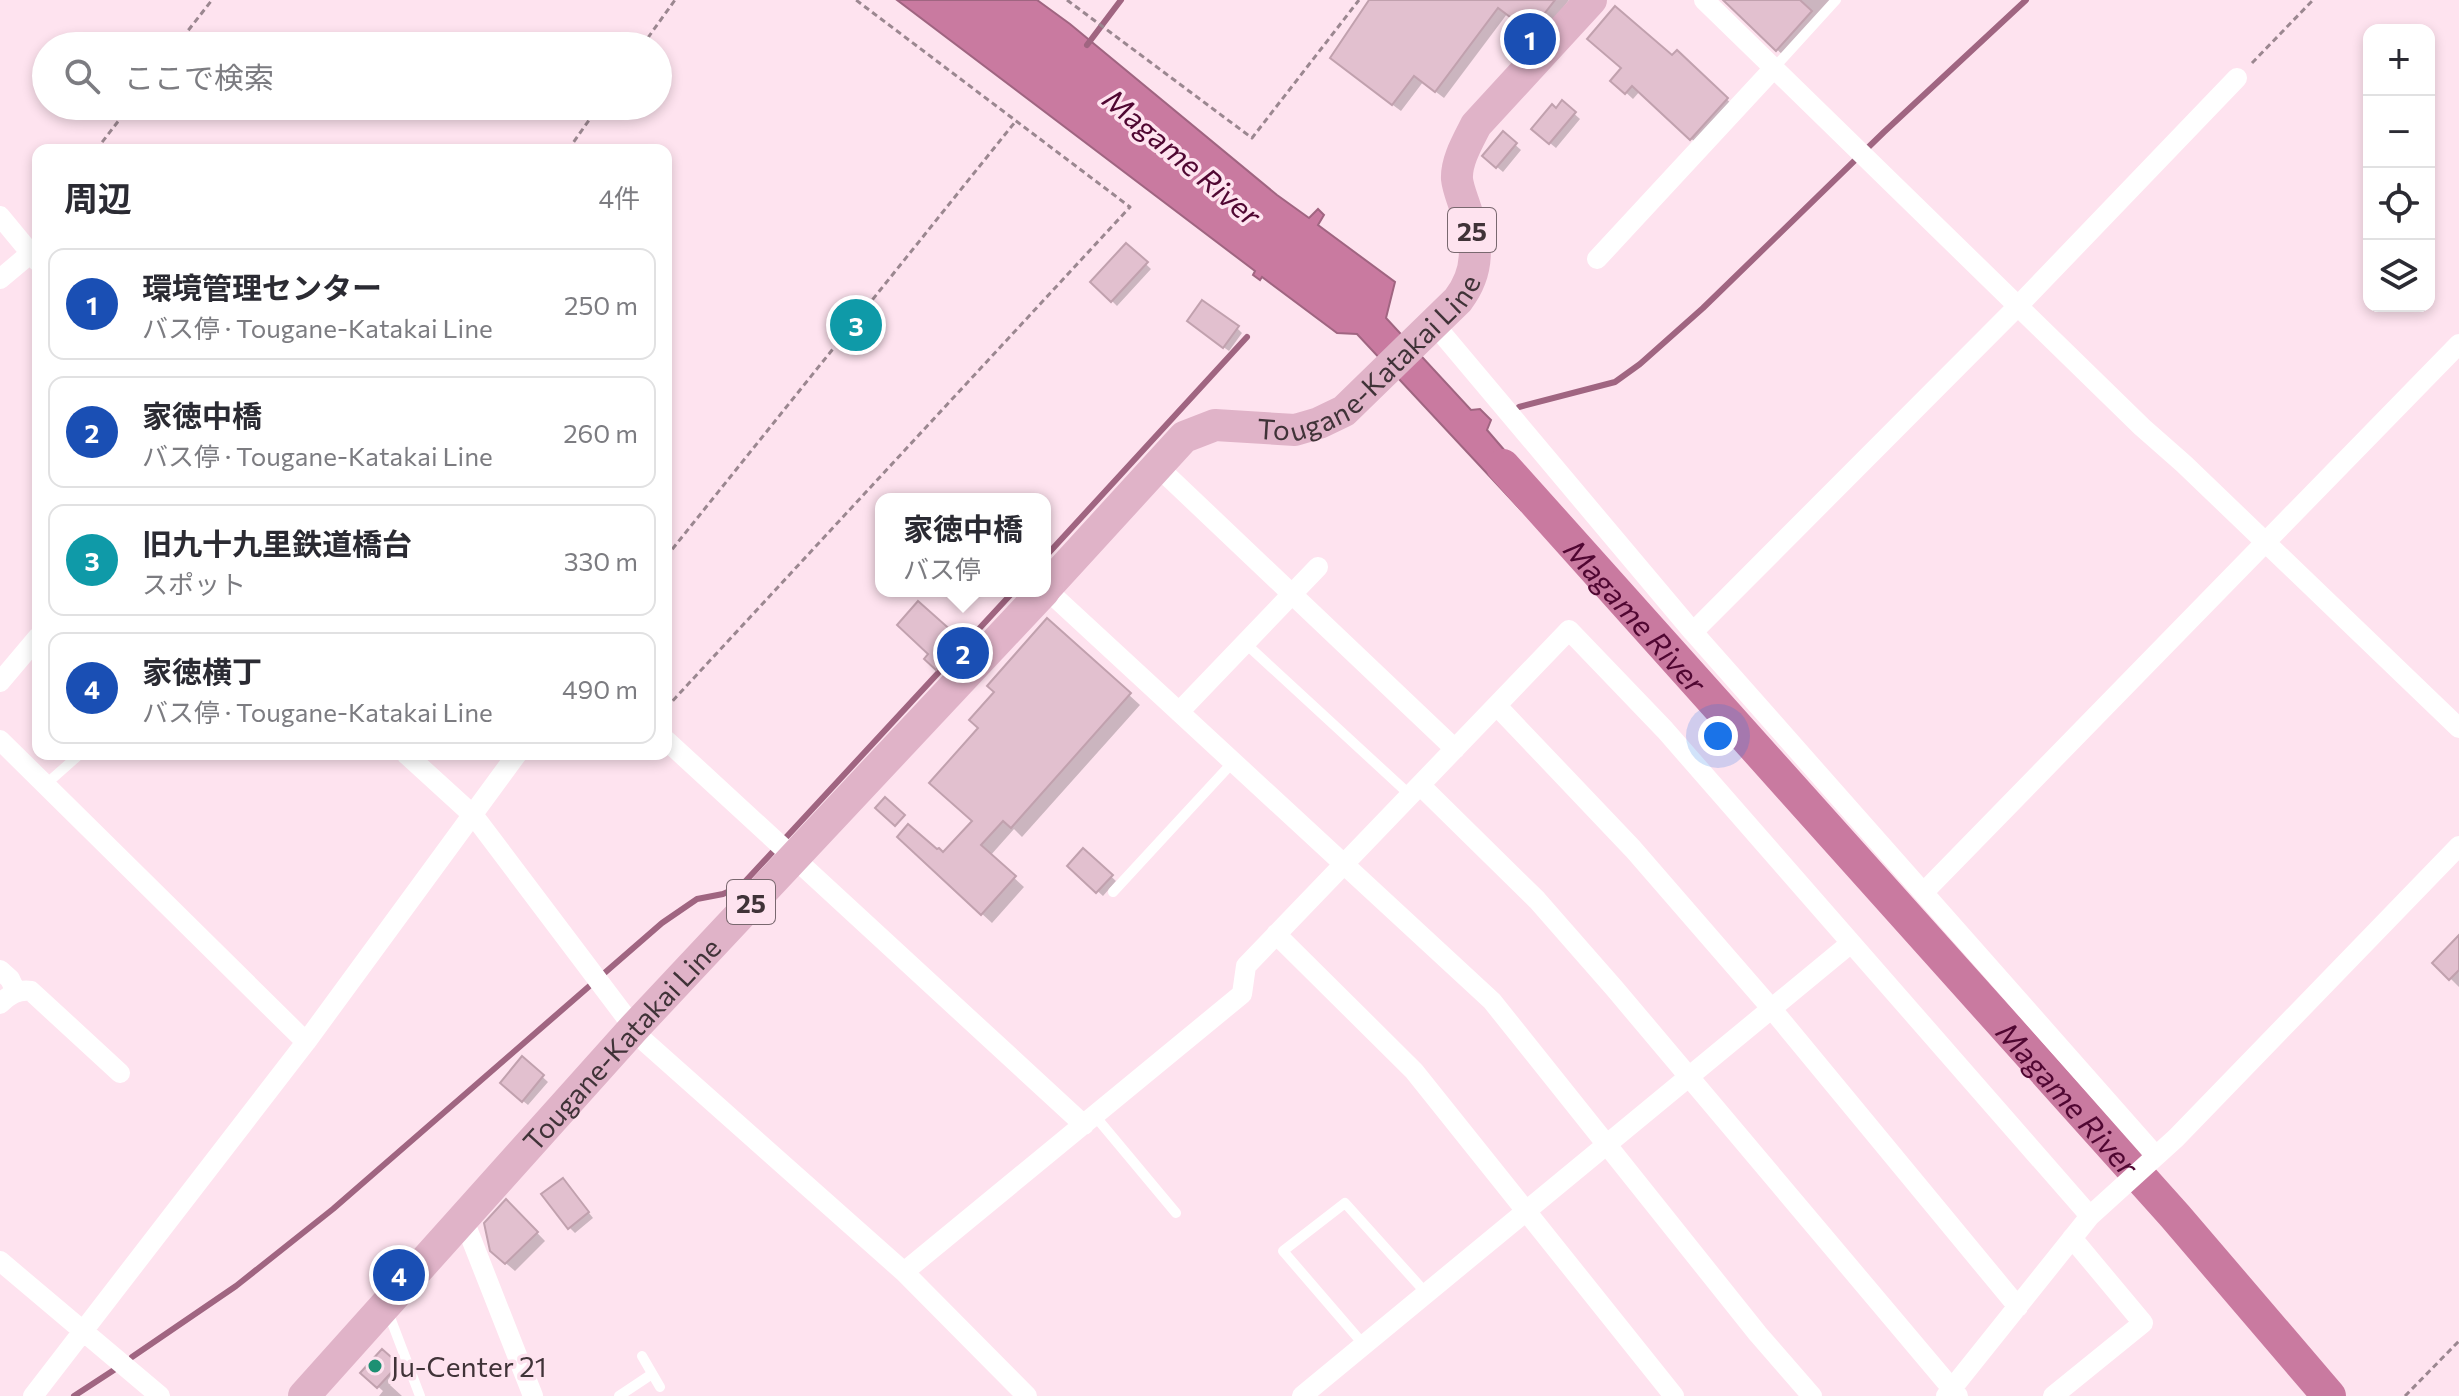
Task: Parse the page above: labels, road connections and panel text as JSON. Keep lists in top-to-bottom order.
{
  "streets": {
    "main road": ["25", "Tougane-Katakai Line"]
  },
  "water": ["Magame River"],
  "places": ["Ju-Center 21"],
  "page": {
    "pins": [
      "1",
      "3",
      "2",
      "4"
    ],
    "map_buttons": ["+", "−"],
    "search": "ここで検索",
    "heading": ["周辺", "4件"],
    "list": [
      {
        "mark": "1",
        "name": "環境管理センター",
        "note": "バス停 · Tougane-Katakai Line",
        "value": "250 m"
      },
      {
        "mark": "2",
        "name": "家徳中橋",
        "note": "バス停 · Tougane-Katakai Line",
        "value": "260 m"
      },
      {
        "mark": "3",
        "name": "旧九十九里鉄道橋台",
        "note": "スポット",
        "value": "330 m"
      },
      {
        "mark": "4",
        "name": "家徳横丁",
        "note": "バス停 · Tougane-Katakai Line",
        "value": "490 m"
      }
    ],
    "popup": ["家徳中橋", "バス停"]
  }
}
